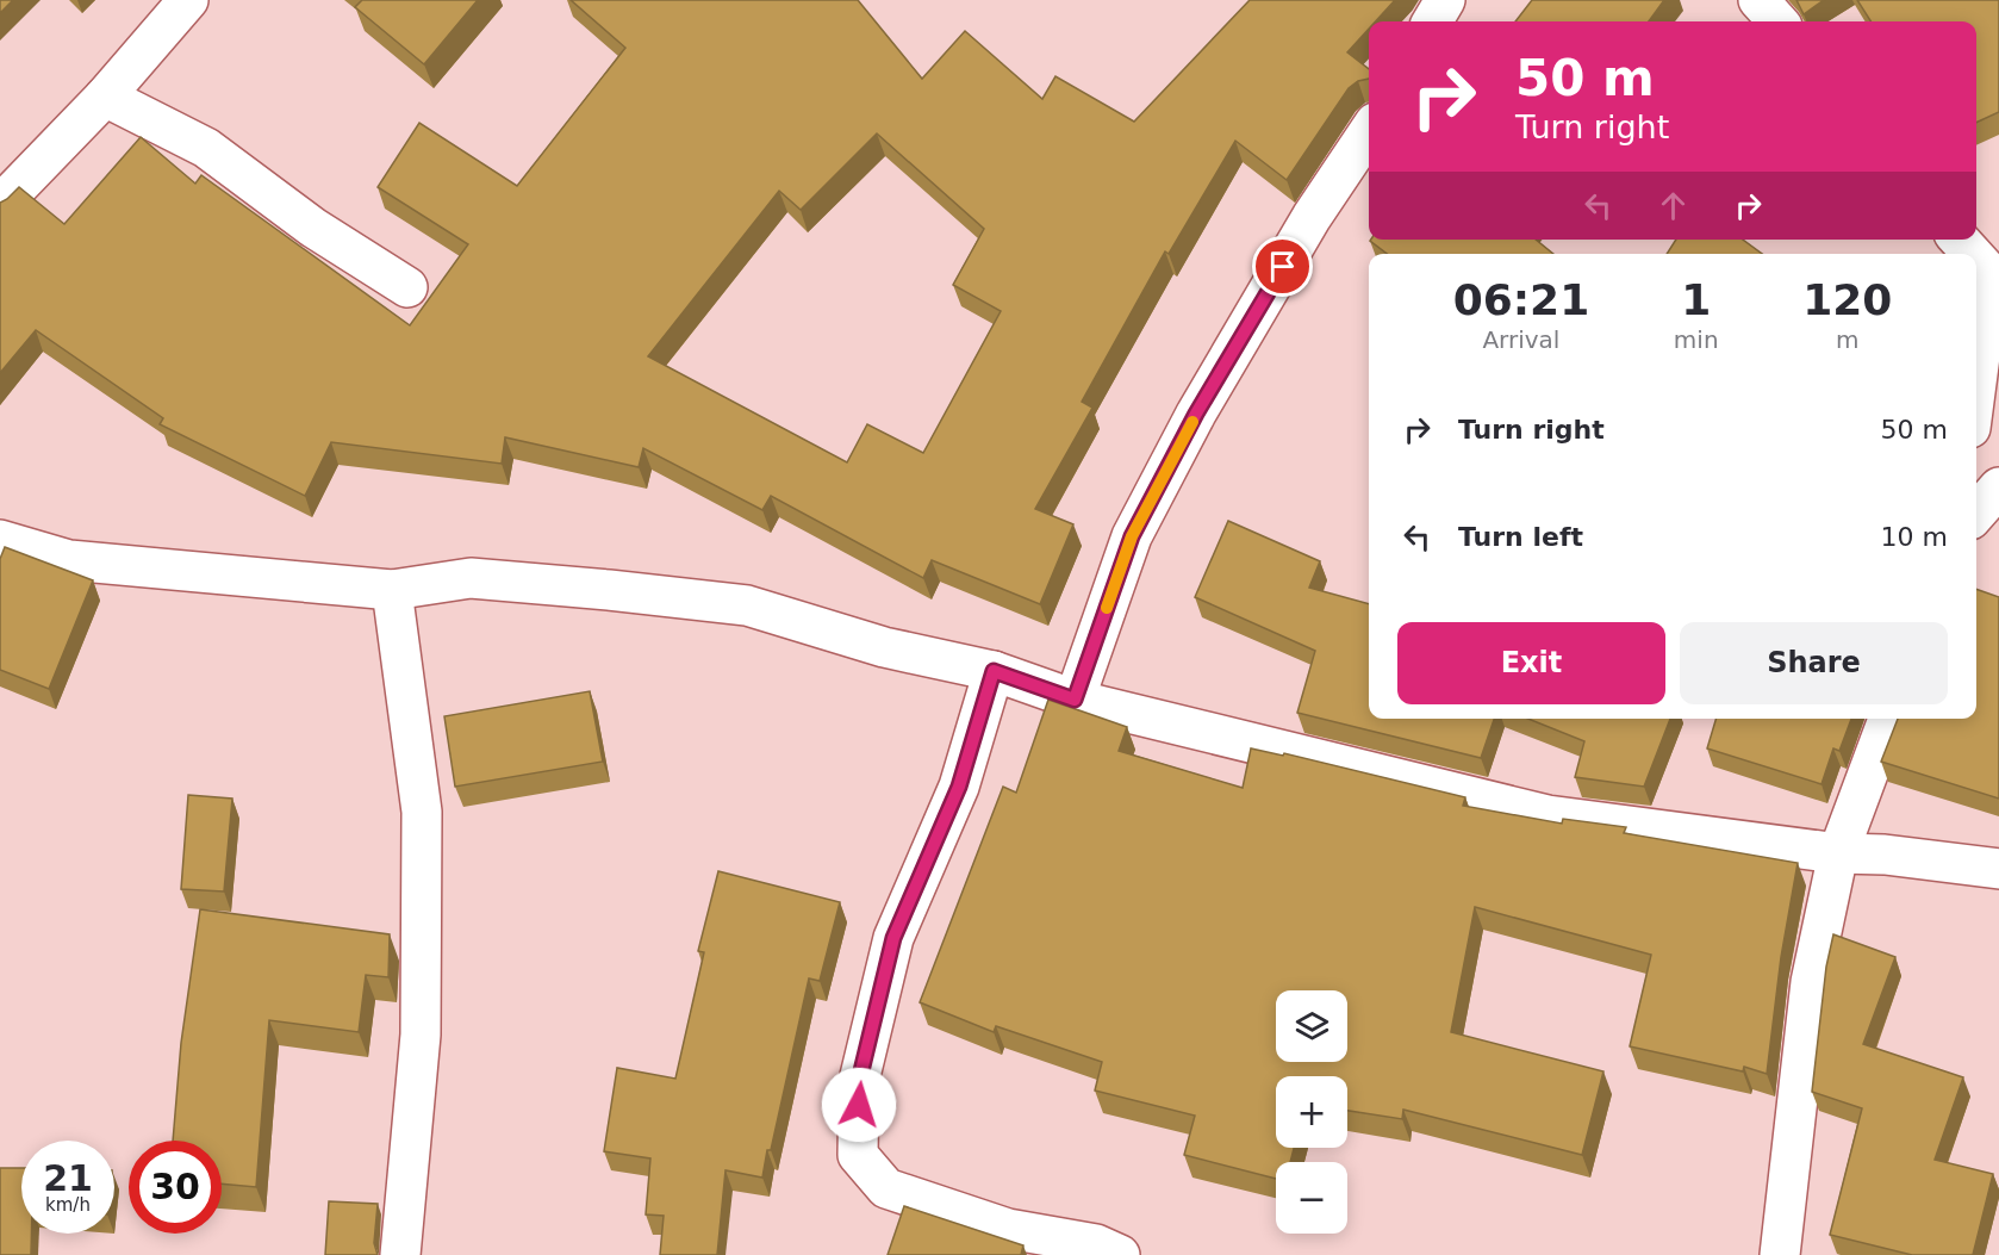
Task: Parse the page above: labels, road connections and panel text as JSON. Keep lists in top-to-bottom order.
{
  "page": {
    "turn": ["50 m", "Turn right"],
    "eta": [
      "06:21",
      "Arrival",
      "1",
      "min",
      "120",
      "m"
    ],
    "list": [
      {
        "name": "Turn right",
        "value": "50 m"
      },
      {
        "name": "Turn left",
        "value": "10 m"
      }
    ],
    "buttons": ["Exit", "Share"],
    "map_buttons": ["+", "−"],
    "speed": "21 km/h",
    "limit": "30"
  }
}
